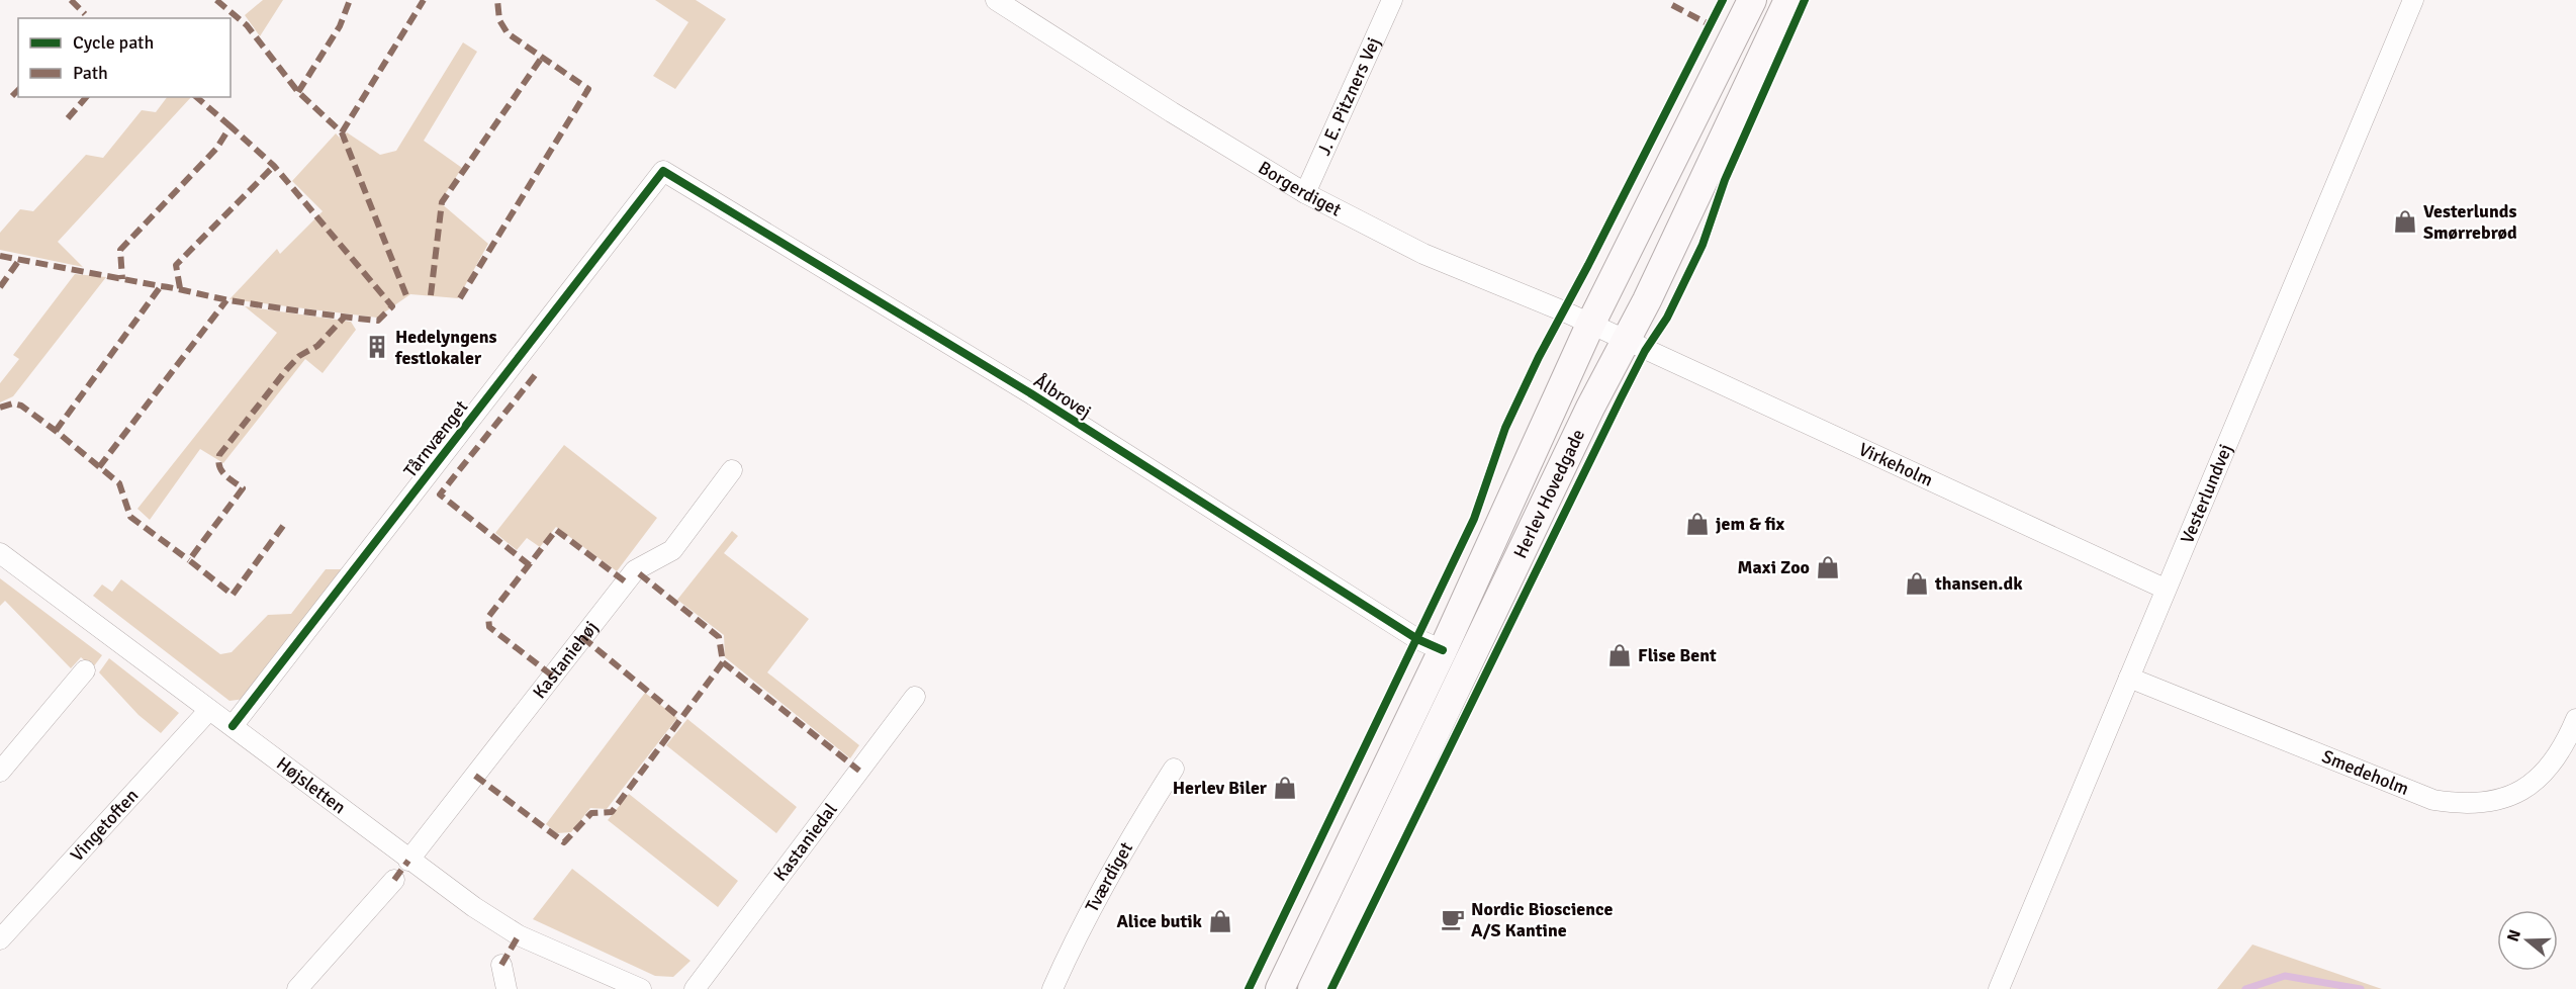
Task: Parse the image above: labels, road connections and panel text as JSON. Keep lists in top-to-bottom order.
{
  "streets": {
    "main road": ["Herlev Hovedgade"],
    "street": [
      "J. E. Pitzners Vej",
      "Borgerdiget",
      "Ålbrovej",
      "Tårnvænget",
      "Virkeholm",
      "Vesterlundvej",
      "Kastaniehøj",
      "Smedeholm",
      "Højsletten",
      "Vingetoften",
      "Kastaniedal",
      "Tværdiget"
    ]
  },
  "crossings": [
    ["J. E. Pitzners Vej", "Borgerdiget"],
    ["Borgerdiget", "Virkeholm"],
    ["Borgerdiget", "Herlev Hovedgade"],
    ["Ålbrovej", "Tårnvænget"],
    ["Ålbrovej", "Herlev Hovedgade"],
    ["Tårnvænget", "Højsletten"],
    ["Virkeholm", "Herlev Hovedgade"],
    ["Virkeholm", "Vesterlundvej"],
    ["Vesterlundvej", "Smedeholm"],
    ["Kastaniehøj", "Højsletten"],
    ["Højsletten", "Vingetoften"]
  ],
  "places": {
    "shop": [
      "Vesterlunds Smørrebrød",
      "jem & fix",
      "Maxi Zoo",
      "thansen.dk",
      "Flise Bent",
      "Herlev Biler",
      "Alice butik"
    ],
    "building": ["Hedelyngens festlokaler"],
    "cafe": ["Nordic Bioscience A/S Kantine"]
  },
  "legend": ["Cycle path", "Path"],
  "north": "left"
}
